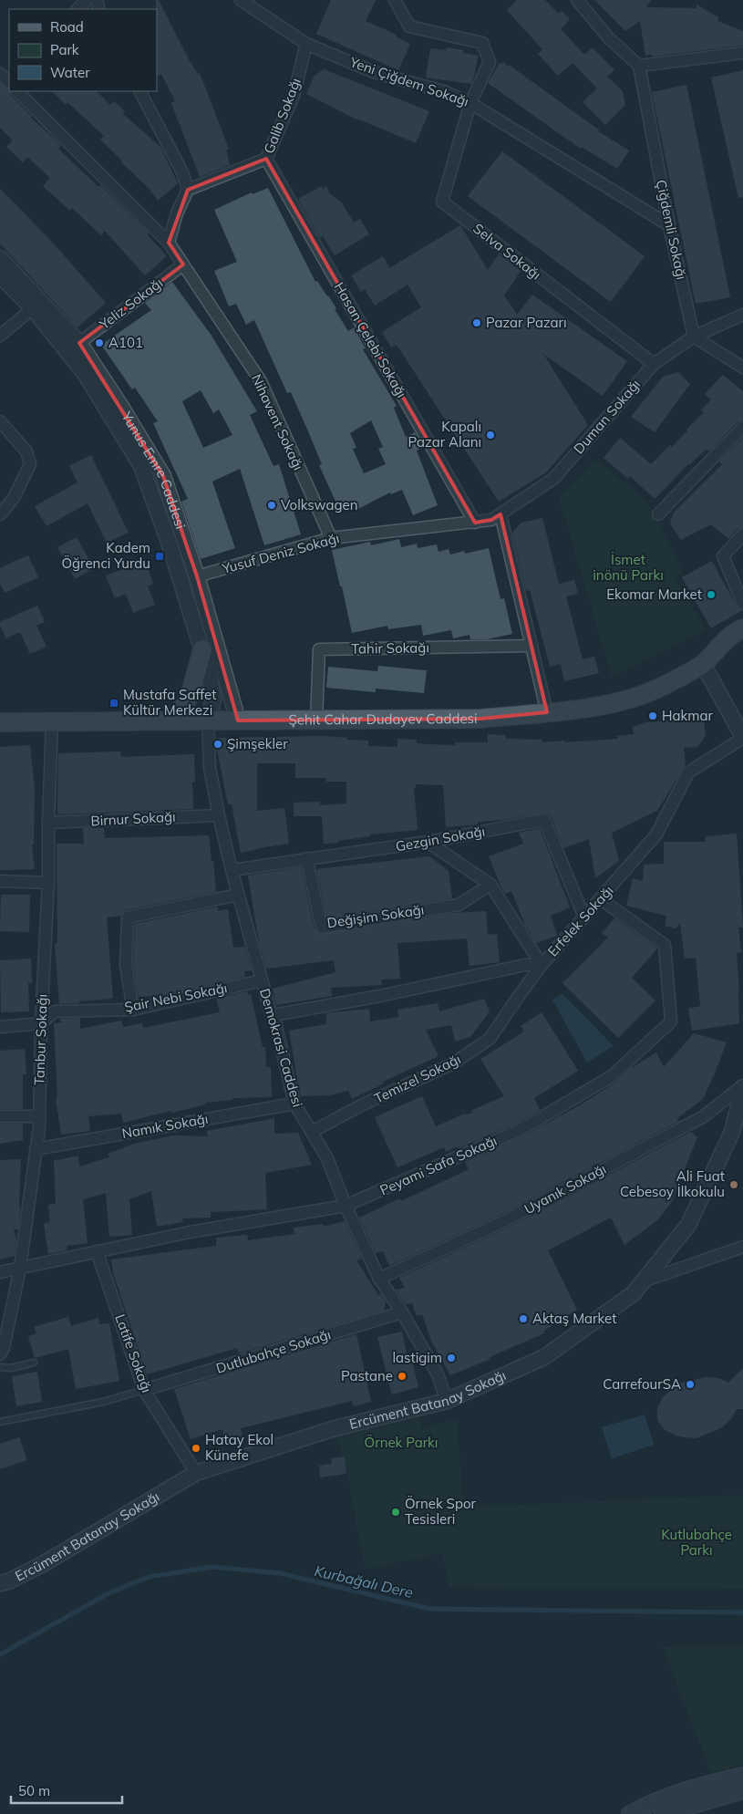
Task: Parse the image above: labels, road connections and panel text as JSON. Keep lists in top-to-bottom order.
{
  "streets": {
    "main road": ["Şehit Cahar Dudayev Caddesi"],
    "street": [
      "Yeni Çiğdem Sokağı",
      "Galib Sokağı",
      "Çiğdemli Sokağı",
      "Selva Sokağı",
      "Yeliz Sokağı",
      "Hasan Çelebi Sokağı",
      "Duman Sokağı",
      "Nihavent Sokağı",
      "Yunus Emre Caddesi",
      "Yusuf Deniz Sokağı",
      "Tahir Sokağı",
      "Birnur Sokağı",
      "Gezgin Sokağı",
      "Değişim Sokağı",
      "Erfelek Sokağı",
      "Şair Nebi Sokağı",
      "Tanbur Sokağı",
      "Demokrasi Caddesi",
      "Temizel Sokağı",
      "Namık Sokağı",
      "Peyami Safa Sokağı",
      "Uyanık Sokağı",
      "Dutlubahçe Sokağı",
      "Latife Sokağı",
      "Ercüment Batanay Sokağı"
    ]
  },
  "crossings": [
    ["Yeni Çiğdem Sokağı", "Galib Sokağı"],
    ["Yeni Çiğdem Sokağı", "Çiğdemli Sokağı"],
    ["Yeni Çiğdem Sokağı", "Selva Sokağı"],
    ["Galib Sokağı", "Hasan Çelebi Sokağı"],
    ["Çiğdemli Sokağı", "Duman Sokağı"],
    ["Selva Sokağı", "Duman Sokağı"],
    ["Yeliz Sokağı", "Nihavent Sokağı"],
    ["Yeliz Sokağı", "Yunus Emre Caddesi"],
    ["Hasan Çelebi Sokağı", "Duman Sokağı"],
    ["Hasan Çelebi Sokağı", "Yusuf Deniz Sokağı"],
    ["Duman Sokağı", "Yusuf Deniz Sokağı"],
    ["Nihavent Sokağı", "Yusuf Deniz Sokağı"],
    ["Yunus Emre Caddesi", "Yusuf Deniz Sokağı"],
    ["Yunus Emre Caddesi", "Şehit Cahar Dudayev Caddesi"],
    ["Yunus Emre Caddesi", "Demokrasi Caddesi"],
    ["Tahir Sokağı", "Şehit Cahar Dudayev Caddesi"],
    ["Şehit Cahar Dudayev Caddesi", "Tanbur Sokağı"],
    ["Şehit Cahar Dudayev Caddesi", "Demokrasi Caddesi"],
    ["Birnur Sokağı", "Tanbur Sokağı"],
    ["Birnur Sokağı", "Demokrasi Caddesi"],
    ["Gezgin Sokağı", "Değişim Sokağı"],
    ["Gezgin Sokağı", "Erfelek Sokağı"],
    ["Gezgin Sokağı", "Demokrasi Caddesi"],
    ["Erfelek Sokağı", "Demokrasi Caddesi"],
    ["Erfelek Sokağı", "Temizel Sokağı"],
    ["Erfelek Sokağı", "Peyami Safa Sokağı"],
    ["Şair Nebi Sokağı", "Tanbur Sokağı"],
    ["Şair Nebi Sokağı", "Demokrasi Caddesi"],
    ["Tanbur Sokağı", "Namık Sokağı"],
    ["Tanbur Sokağı", "Peyami Safa Sokağı"],
    ["Demokrasi Caddesi", "Temizel Sokağı"],
    ["Demokrasi Caddesi", "Namık Sokağı"],
    ["Demokrasi Caddesi", "Peyami Safa Sokağı"],
    ["Demokrasi Caddesi", "Uyanık Sokağı"],
    ["Demokrasi Caddesi", "Dutlubahçe Sokağı"],
    ["Demokrasi Caddesi", "Ercüment Batanay Sokağı"],
    ["Peyami Safa Sokağı", "Latife Sokağı"],
    ["Dutlubahçe Sokağı", "Latife Sokağı"],
    ["Latife Sokağı", "Ercüment Batanay Sokağı"]
  ],
  "water": ["Kurbağalı Dere"],
  "parks": ["İsmet inönü Parkı", "Örnek Parkı", "Kutlubahçe Parkı"],
  "places": {
    "other": [
      "Pazar Pazarı",
      "A101",
      "Kapalı Pazar Alanı",
      "Volkswagen",
      "Ekomar Market",
      "Hakmar",
      "Şimşekler",
      "Ali Fuat Cebesoy İlkokulu",
      "Aktaş Market",
      "lastigim",
      "Pastane",
      "CarrefourSA",
      "Hatay Ekol Künefe",
      "Örnek Spor Tesisleri"
    ],
    "transit": ["Kadem Öğrenci Yurdu", "Mustafa Saffet Kültür Merkezi"]
  },
  "legend": ["Road", "Park", "Water"],
  "scale_bar": "50 m"
}
